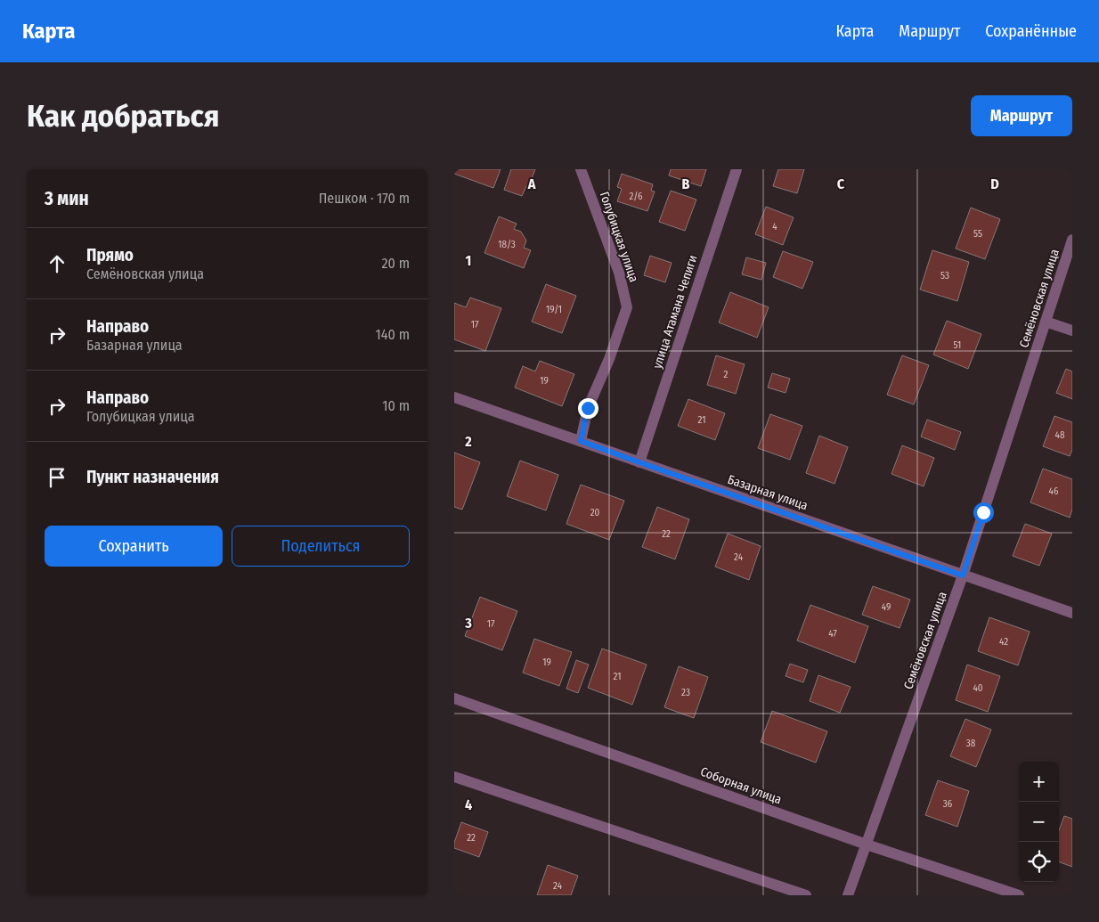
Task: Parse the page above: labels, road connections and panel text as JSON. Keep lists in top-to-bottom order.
{
  "streets": {
    "street": [
      "Голубицкая улица",
      "Семёновская улица",
      "улица Атамана Чепиги",
      "Базарная улица",
      "Соборная улица"
    ]
  },
  "crossings": [
    ["Голубицкая улица", "Базарная улица"],
    ["Семёновская улица", "Базарная улица"],
    ["Семёновская улица", "Соборная улица"],
    ["улица Атамана Чепиги", "Базарная улица"]
  ],
  "house_numbers": [
    "2/6",
    "4",
    "55",
    "18/3",
    "53",
    "19/1",
    "17",
    "51",
    "2",
    "19",
    "21",
    "48",
    "46",
    "20",
    "22",
    "24",
    "49",
    "17",
    "47",
    "42",
    "19",
    "21",
    "40",
    "23",
    "38",
    "36",
    "22",
    "24"
  ],
  "page": {
    "header": "Карта",
    "nav": ["Карта", "Маршрут", "Сохранённые"],
    "buttons": [
      "Маршрут",
      ["Сохранить", "Поделиться"]
    ],
    "title": "Как добраться",
    "heading": ["3 мин", "Пешком · 170 m"],
    "list": [
      ["Прямо", "Семёновская улица", "20 m"],
      ["Направо", "Базарная улица", "140 m"],
      ["Направо", "Голубицкая улица", "10 m"],
      "Пункт назначения"
    ],
    "map_buttons": ["+", "−"]
  },
  "grid": {
    "columns": [
      "A",
      "B",
      "C",
      "D"
    ],
    "rows": [
      "1",
      "2",
      "3",
      "4"
    ]
  }
}
